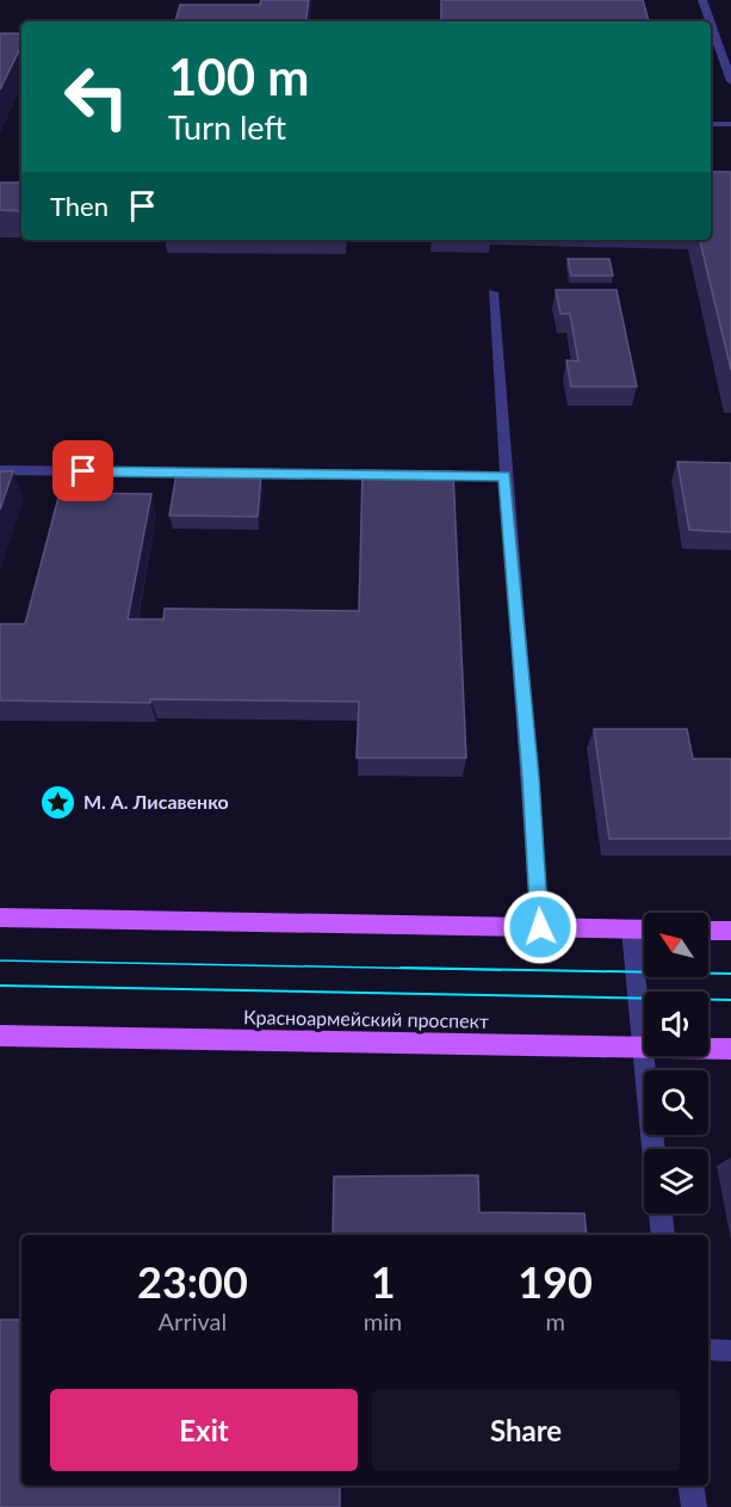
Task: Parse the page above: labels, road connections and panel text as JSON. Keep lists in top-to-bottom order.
{
  "streets": {
    "main road": ["Красноармейский проспект"]
  },
  "places": {
    "place": ["М. А. Лисавенко"]
  },
  "north": "top left",
  "page": {
    "turn": ["100 m", "Turn left"],
    "then": "Then",
    "eta": [
      "23:00",
      "Arrival",
      "1",
      "min",
      "190",
      "m"
    ],
    "buttons": ["Exit", "Share"]
  }
}
